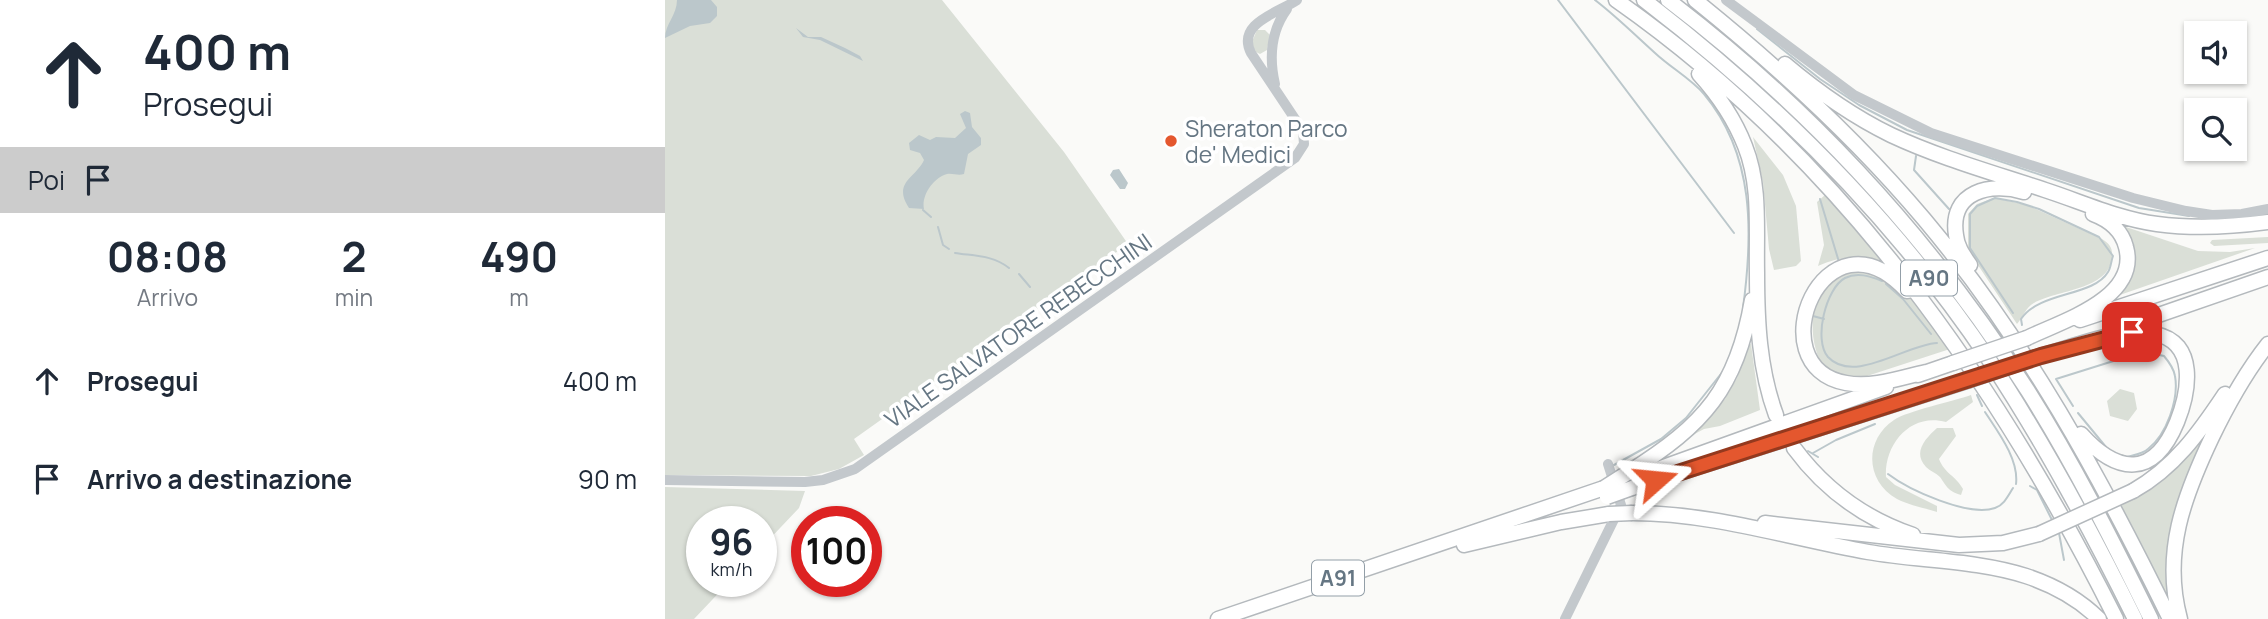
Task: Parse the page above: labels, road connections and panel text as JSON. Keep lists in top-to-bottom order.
{
  "streets": {
    "highway": ["A90", "A91"],
    "street": ["VIALE SALVATORE REBECCHINI"]
  },
  "places": ["Sheraton Parco de' Medici"],
  "page": {
    "turn": ["400 m", "Prosegui"],
    "then": "Poi",
    "eta": [
      "08:08",
      "Arrivo",
      "2",
      "min",
      "490",
      "m"
    ],
    "list": [
      {
        "name": "Prosegui",
        "value": "400 m"
      },
      {
        "name": "Arrivo a destinazione",
        "value": "90 m"
      }
    ],
    "speed": "96 km/h",
    "limit": "100"
  }
}
